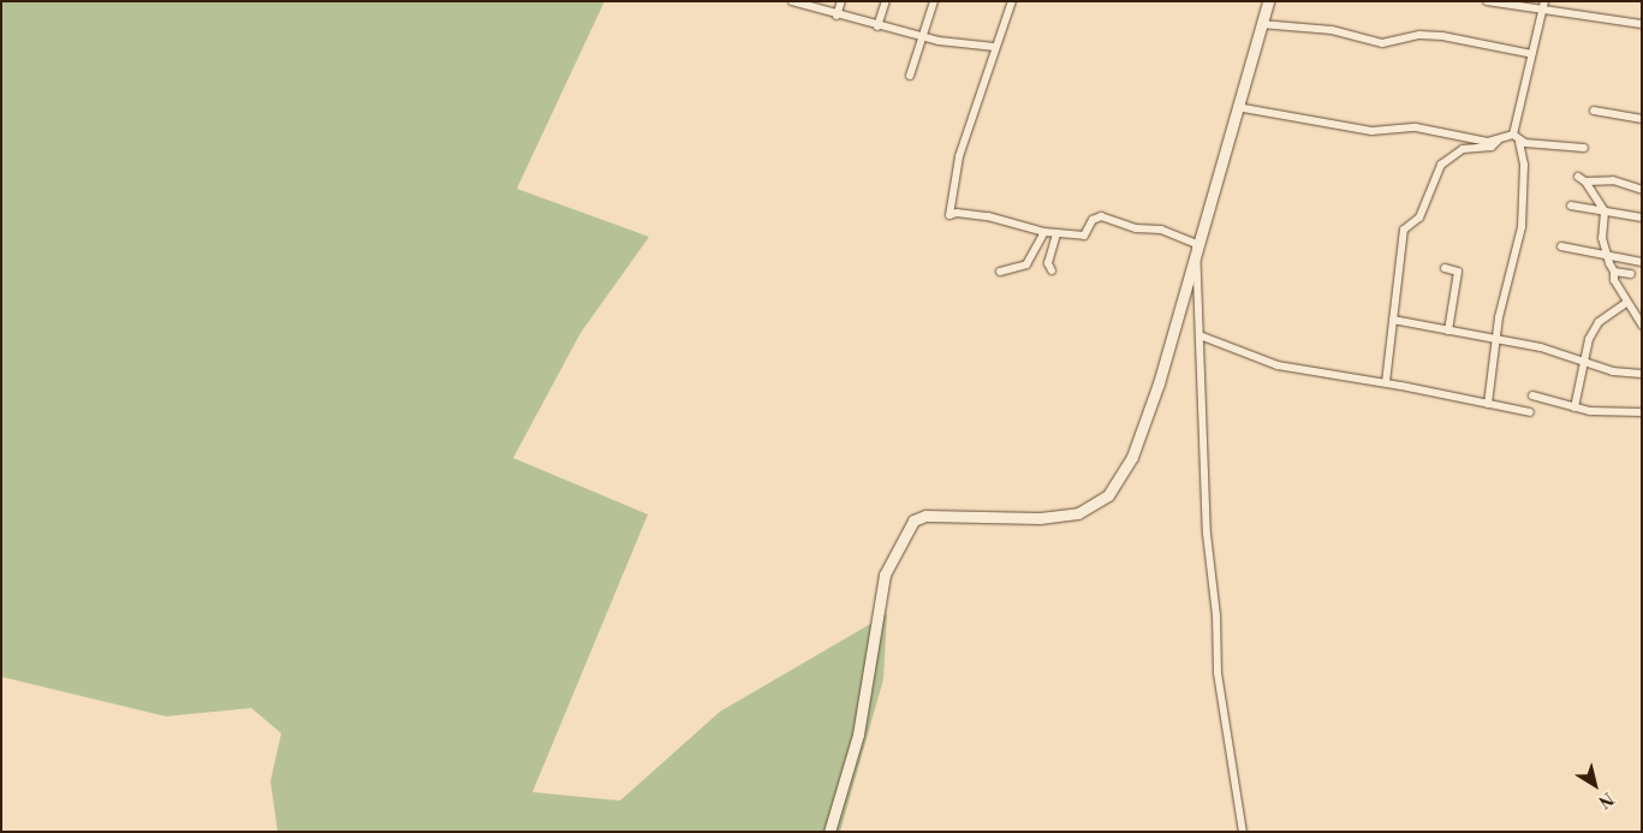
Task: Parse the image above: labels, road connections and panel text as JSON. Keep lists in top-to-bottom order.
{
  "north": "bottom right"
}
